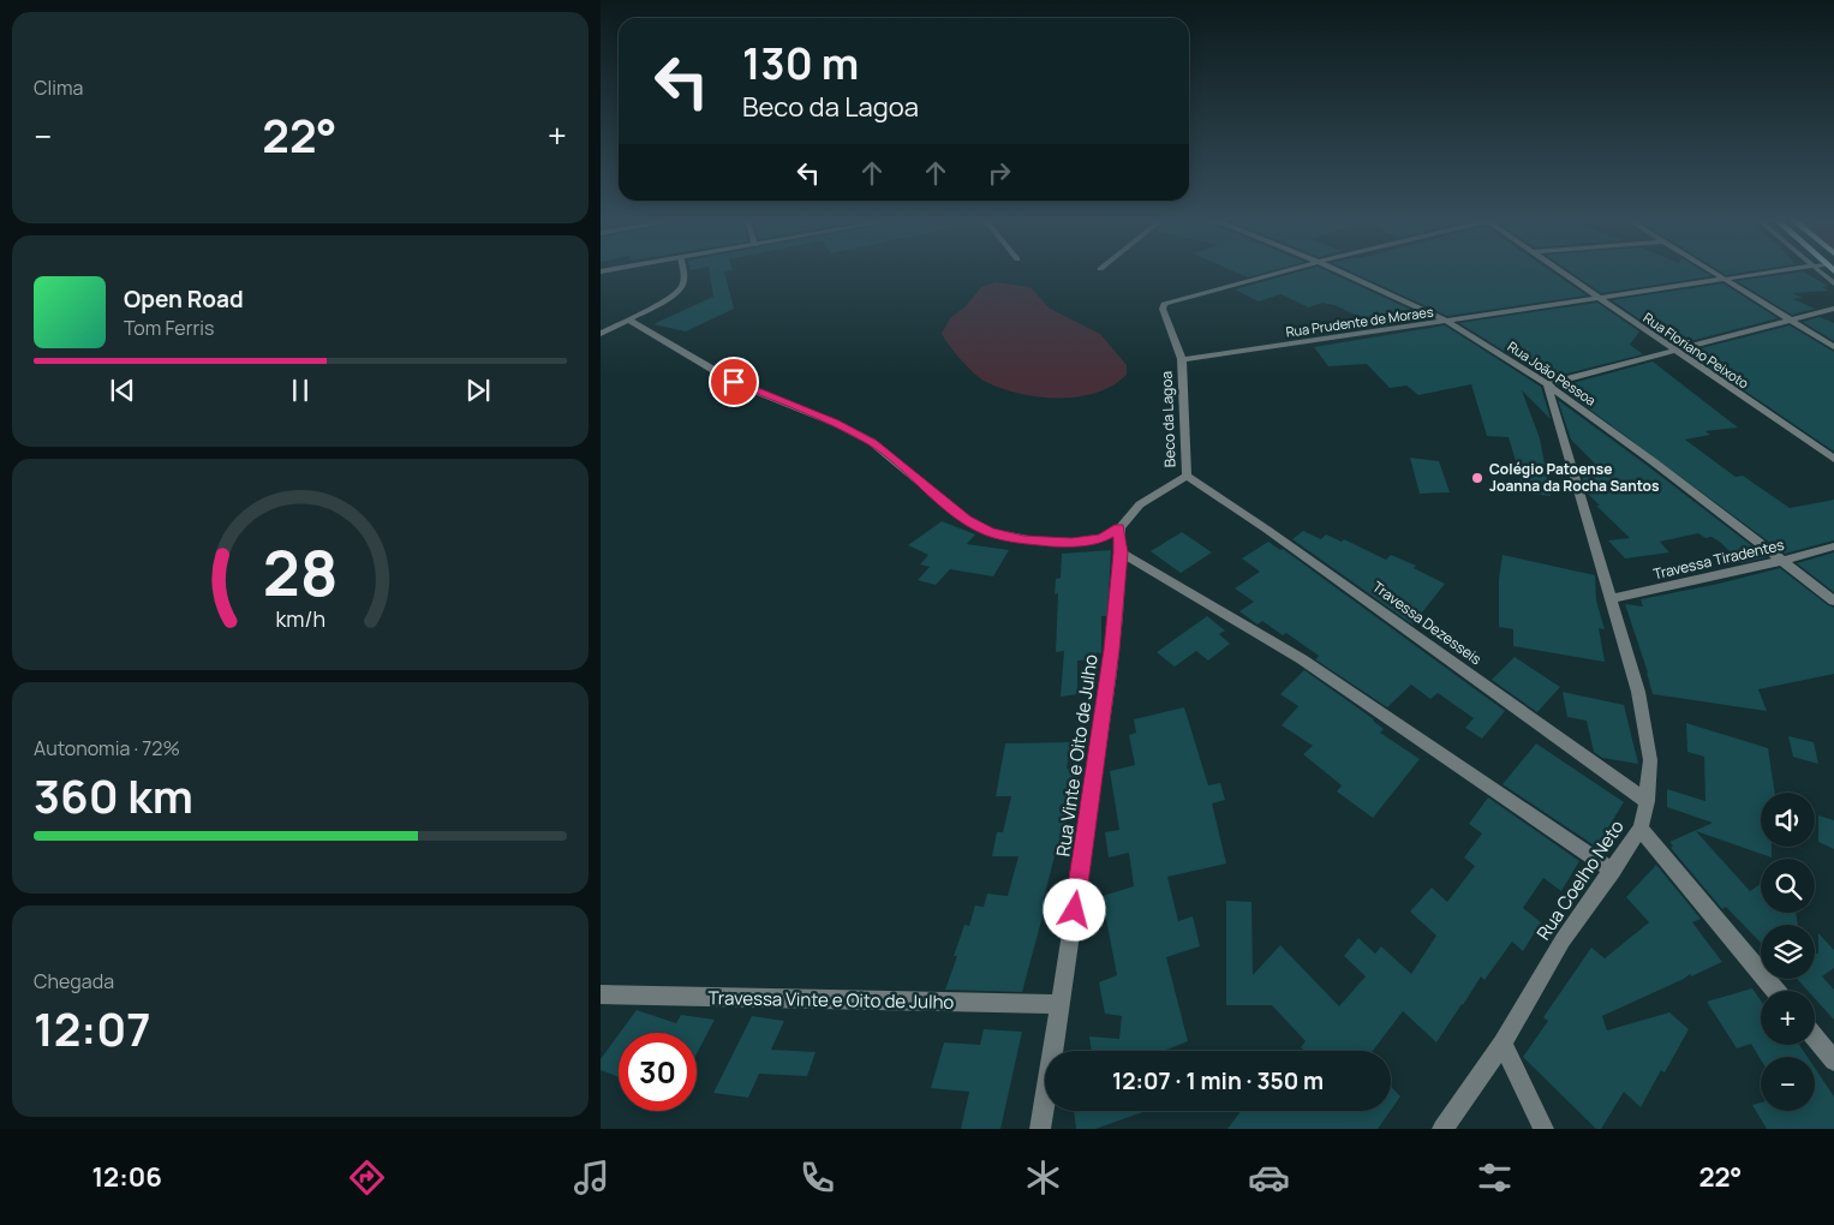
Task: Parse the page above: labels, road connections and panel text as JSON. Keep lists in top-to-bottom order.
{
  "streets": {
    "street": [
      "Rua Prudente de Moraes",
      "Rua Floriano Peixoto",
      "Rua João Pessoa",
      "Beco da Lagoa",
      "Travessa Tiradentes",
      "Travessa Dezesseis",
      "Rua Vinte e Oito de Julho",
      "Rua Coelho Neto",
      "Travessa Vinte e Oito de Julho"
    ]
  },
  "crossings": [
    ["Rua Prudente de Moraes", "Rua Floriano Peixoto"],
    ["Rua Prudente de Moraes", "Rua João Pessoa"],
    ["Rua Prudente de Moraes", "Beco da Lagoa"],
    ["Rua João Pessoa", "Travessa Tiradentes"],
    ["Rua João Pessoa", "Rua Coelho Neto"],
    ["Beco da Lagoa", "Travessa Dezesseis"],
    ["Beco da Lagoa", "Rua Vinte e Oito de Julho"],
    ["Travessa Tiradentes", "Rua Coelho Neto"],
    ["Travessa Dezesseis", "Rua Coelho Neto"],
    ["Rua Vinte e Oito de Julho", "Travessa Vinte e Oito de Julho"]
  ],
  "places": ["Colégio Patoense Joanna da Rocha Santos"],
  "page": {
    "tile": [
      "Clima",
      ["Autonomia · 72%", "360 km"],
      ["Chegada", "12:07"]
    ],
    "turn": ["130 m", "Beco da Lagoa"],
    "heat": ["−", "22°", "+"],
    "song": ["Open Road", "Tom Ferris"],
    "map_buttons": ["+", "−"],
    "limit": "30",
    "trip": "12:07 · 1 min · 350 m",
    "tabs": ["12:06", "22°"],
    "gauge": ["28", "km/h"]
  }
}
